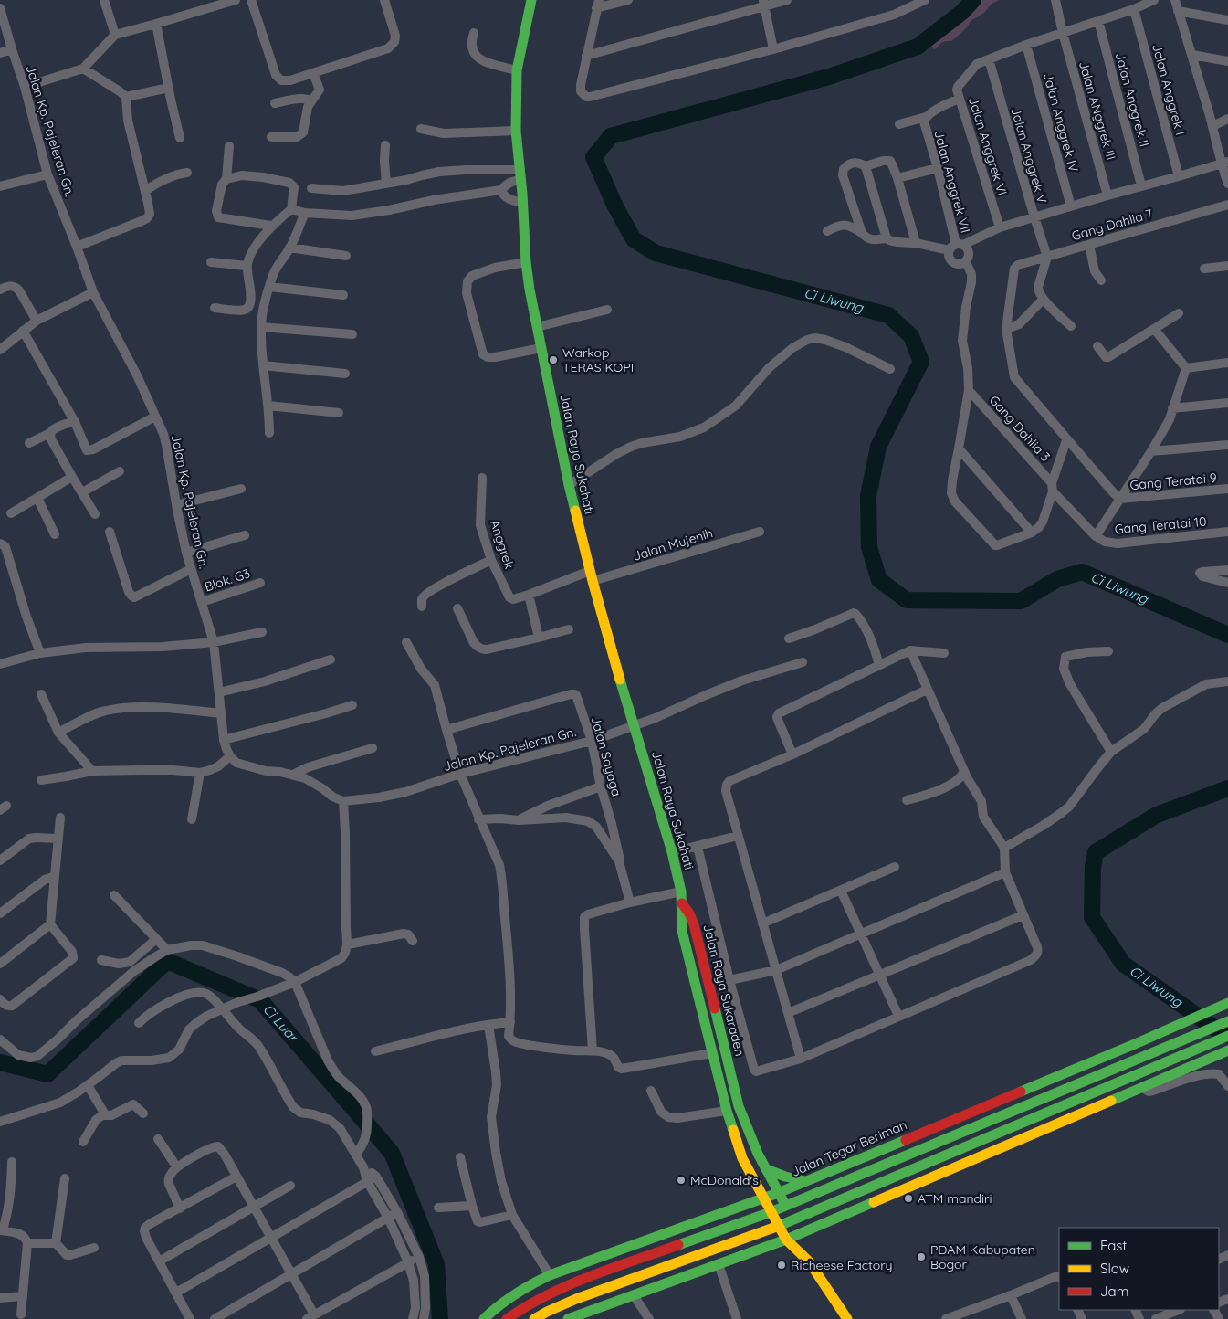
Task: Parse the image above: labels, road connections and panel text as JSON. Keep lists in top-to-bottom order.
{
  "streets": {
    "main road": ["Jalan Raya Sukahati", "Jalan Raya Sukaraden", "Jalan Tegar Beriman"],
    "street": [
      "Jalan Anggrek I",
      "Jalan Anggrek II",
      "Jalan ANggrek III",
      "Jalan Anggrek IV",
      "Jalan Kp. Pajeleran Gn.",
      "Jalan Anggrek VI",
      "Jalan Anggrek V",
      "Jalan Anggrek VII",
      "Gang Dahlia 7",
      "Gang Dahlia 3",
      "Gang Teratai 9",
      "Gang Teratai 10",
      "Anggrek",
      "Jalan Mujenih",
      "Blok. G3",
      "Jalan Sayaga"
    ]
  },
  "crossings": [
    ["Jalan Anggrek I", "Jalan Anggrek VI"],
    ["Jalan Anggrek II", "Jalan Anggrek VI"],
    ["Jalan ANggrek III", "Jalan Anggrek VI"],
    ["Jalan Anggrek IV", "Jalan Anggrek VI"],
    ["Jalan Kp. Pajeleran Gn.", "Jalan Raya Sukahati"],
    ["Jalan Kp. Pajeleran Gn.", "Blok. G3"],
    ["Jalan Kp. Pajeleran Gn.", "Jalan Sayaga"],
    ["Jalan Anggrek VI", "Jalan Anggrek V"],
    ["Jalan Anggrek V", "Gang Dahlia 7"],
    ["Gang Dahlia 3", "Gang Teratai 10"],
    ["Jalan Raya Sukahati", "Anggrek"],
    ["Jalan Raya Sukahati", "Jalan Mujenih"],
    ["Jalan Raya Sukahati", "Jalan Raya Sukaraden"],
    ["Anggrek", "Jalan Mujenih"],
    ["Jalan Raya Sukaraden", "Jalan Tegar Beriman"]
  ],
  "water": ["Ci Liwung", "Ci Luar"],
  "places": [
    "Warkop TERAS KOPI",
    "McDonald's",
    "ATM mandiri",
    "PDAM Kabupaten Bogor",
    "Richeese Factory"
  ],
  "legend": ["Fast", "Slow", "Jam"]
}
